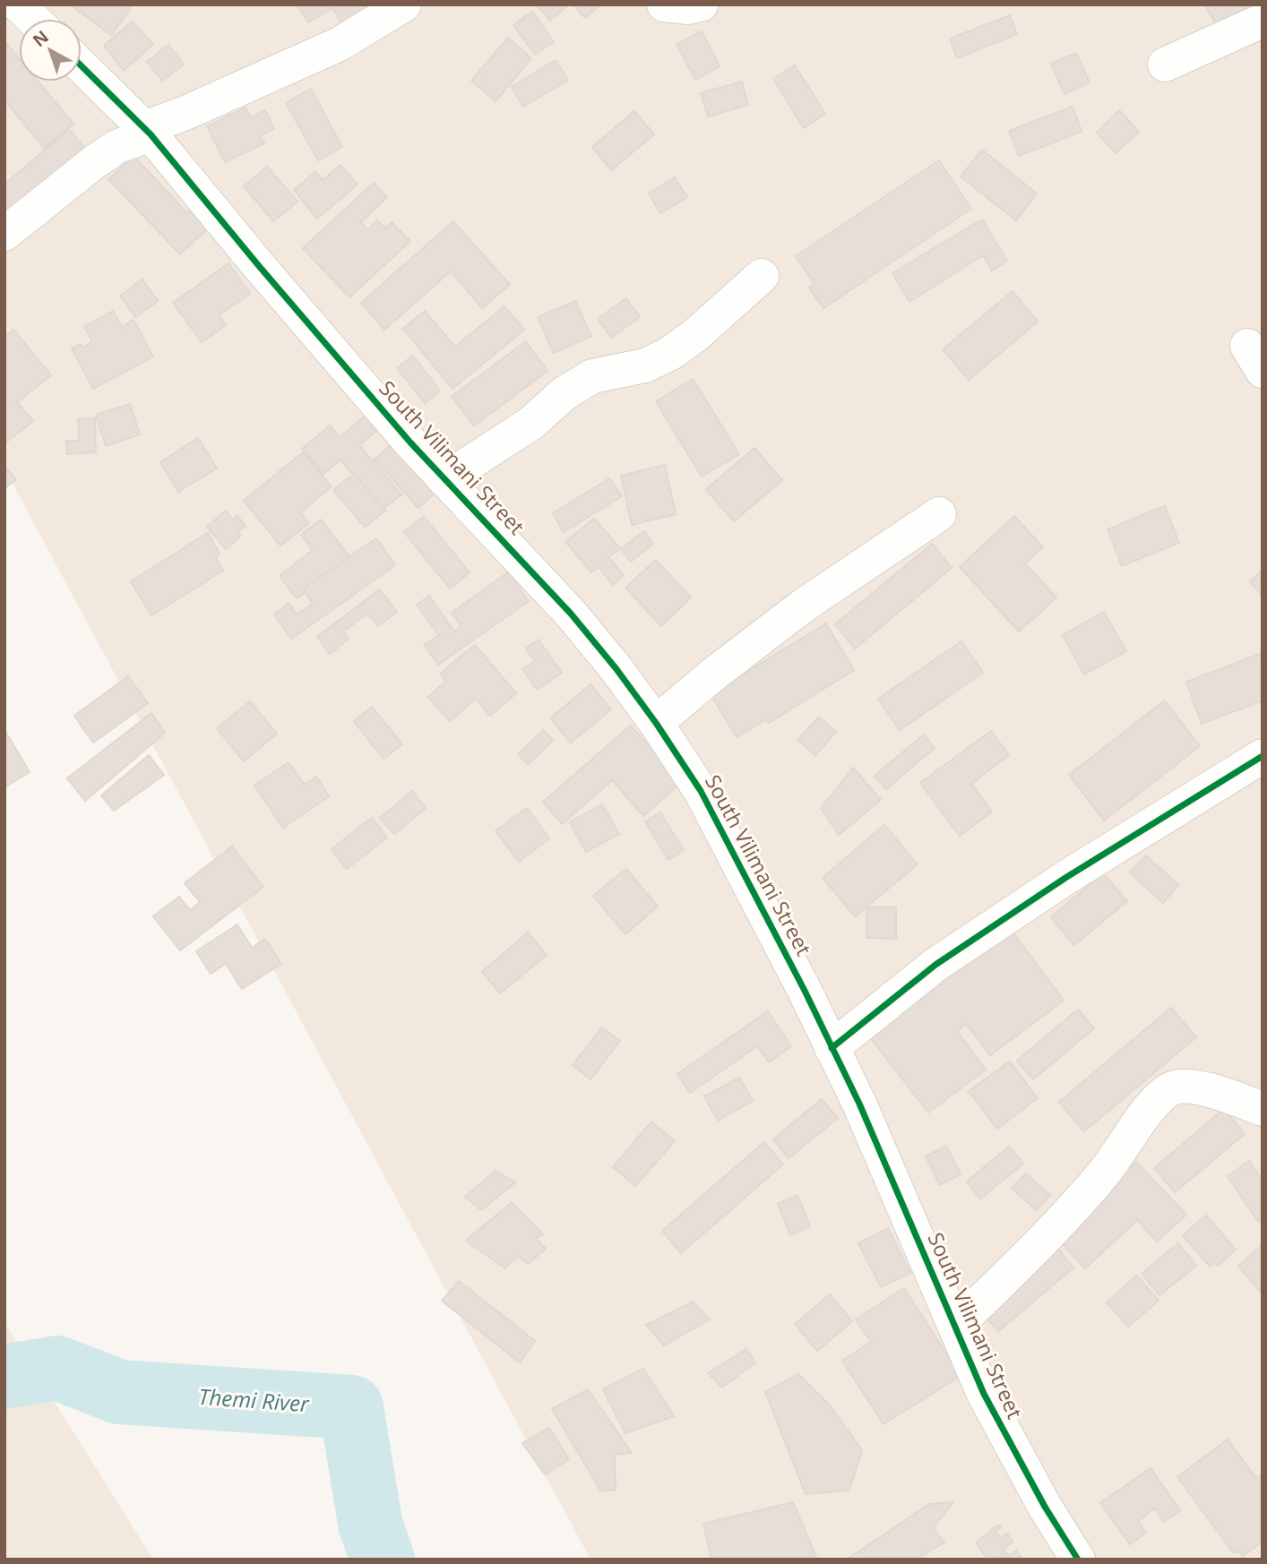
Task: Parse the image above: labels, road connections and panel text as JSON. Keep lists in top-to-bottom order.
{
  "streets": {
    "street": ["South Vilimani Street"]
  },
  "water": ["Themi River"],
  "north": "top left"
}
